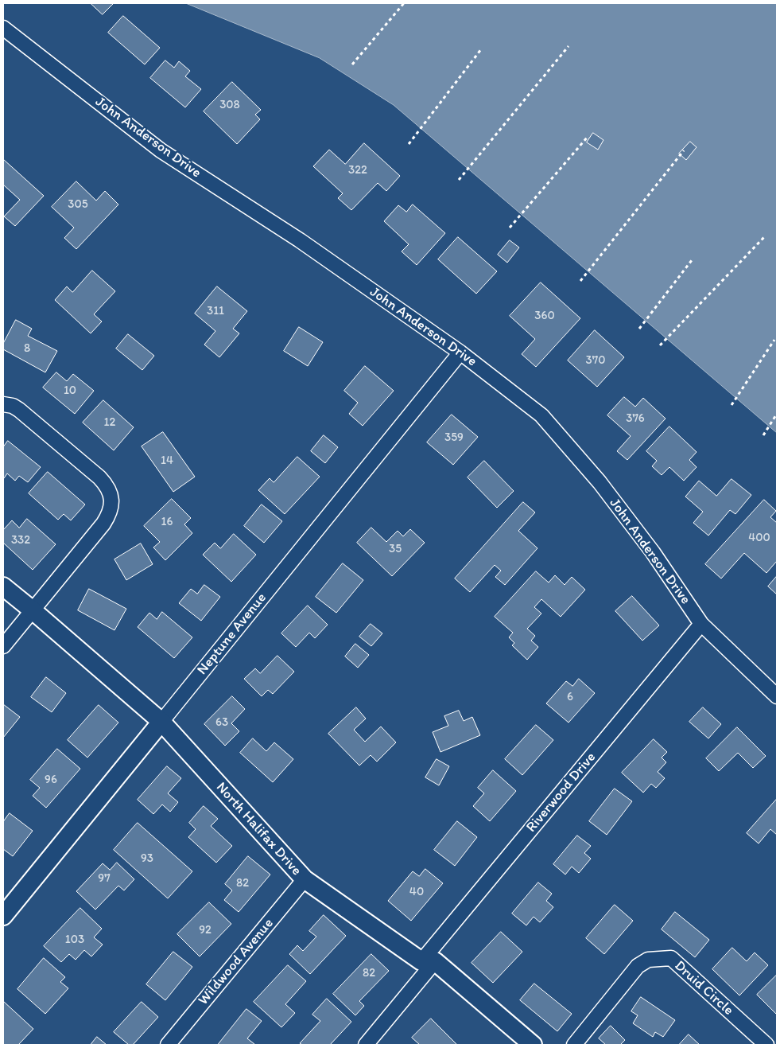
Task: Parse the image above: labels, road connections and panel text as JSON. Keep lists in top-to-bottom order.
{
  "streets": {
    "street": [
      "John Anderson Drive",
      "Neptune Avenue",
      "Riverwood Drive",
      "North Halifax Drive",
      "Wildwood Avenue",
      "Druid Circle"
    ]
  },
  "crossings": [
    ["John Anderson Drive", "Neptune Avenue"],
    ["John Anderson Drive", "Riverwood Drive"],
    ["Neptune Avenue", "North Halifax Drive"],
    ["Riverwood Drive", "North Halifax Drive"],
    ["North Halifax Drive", "Wildwood Avenue"]
  ],
  "house_numbers": [
    "308",
    "322",
    "305",
    "311",
    "360",
    "8",
    "370",
    "10",
    "376",
    "12",
    "359",
    "14",
    "16",
    "400",
    "332",
    "35",
    "6",
    "63",
    "96",
    "93",
    "97",
    "82",
    "40",
    "92",
    "103",
    "82"
  ]
}
